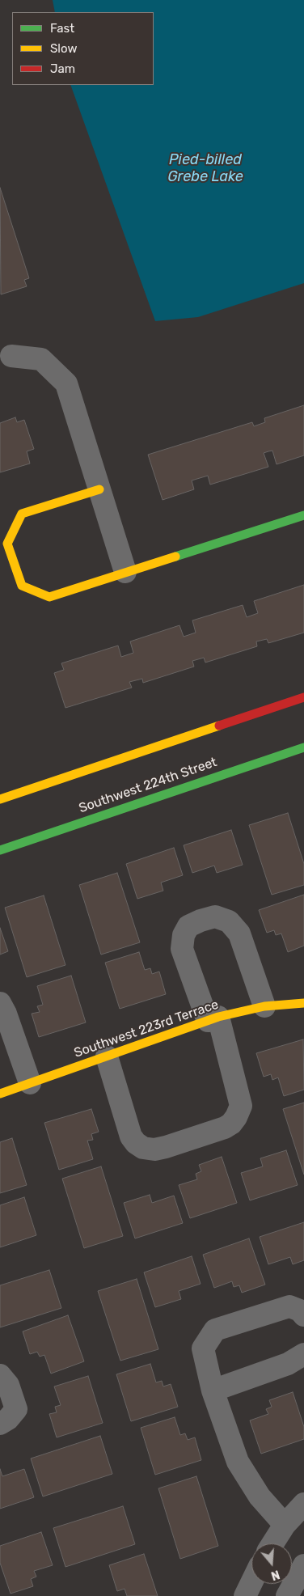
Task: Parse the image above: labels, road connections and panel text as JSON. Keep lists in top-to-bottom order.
{
  "streets": {
    "street": ["Southwest 224th Street", "Southwest 223rd Terrace"]
  },
  "water": ["Pied-billed Grebe Lake"],
  "legend": ["Fast", "Slow", "Jam"],
  "north": "bottom"
}
